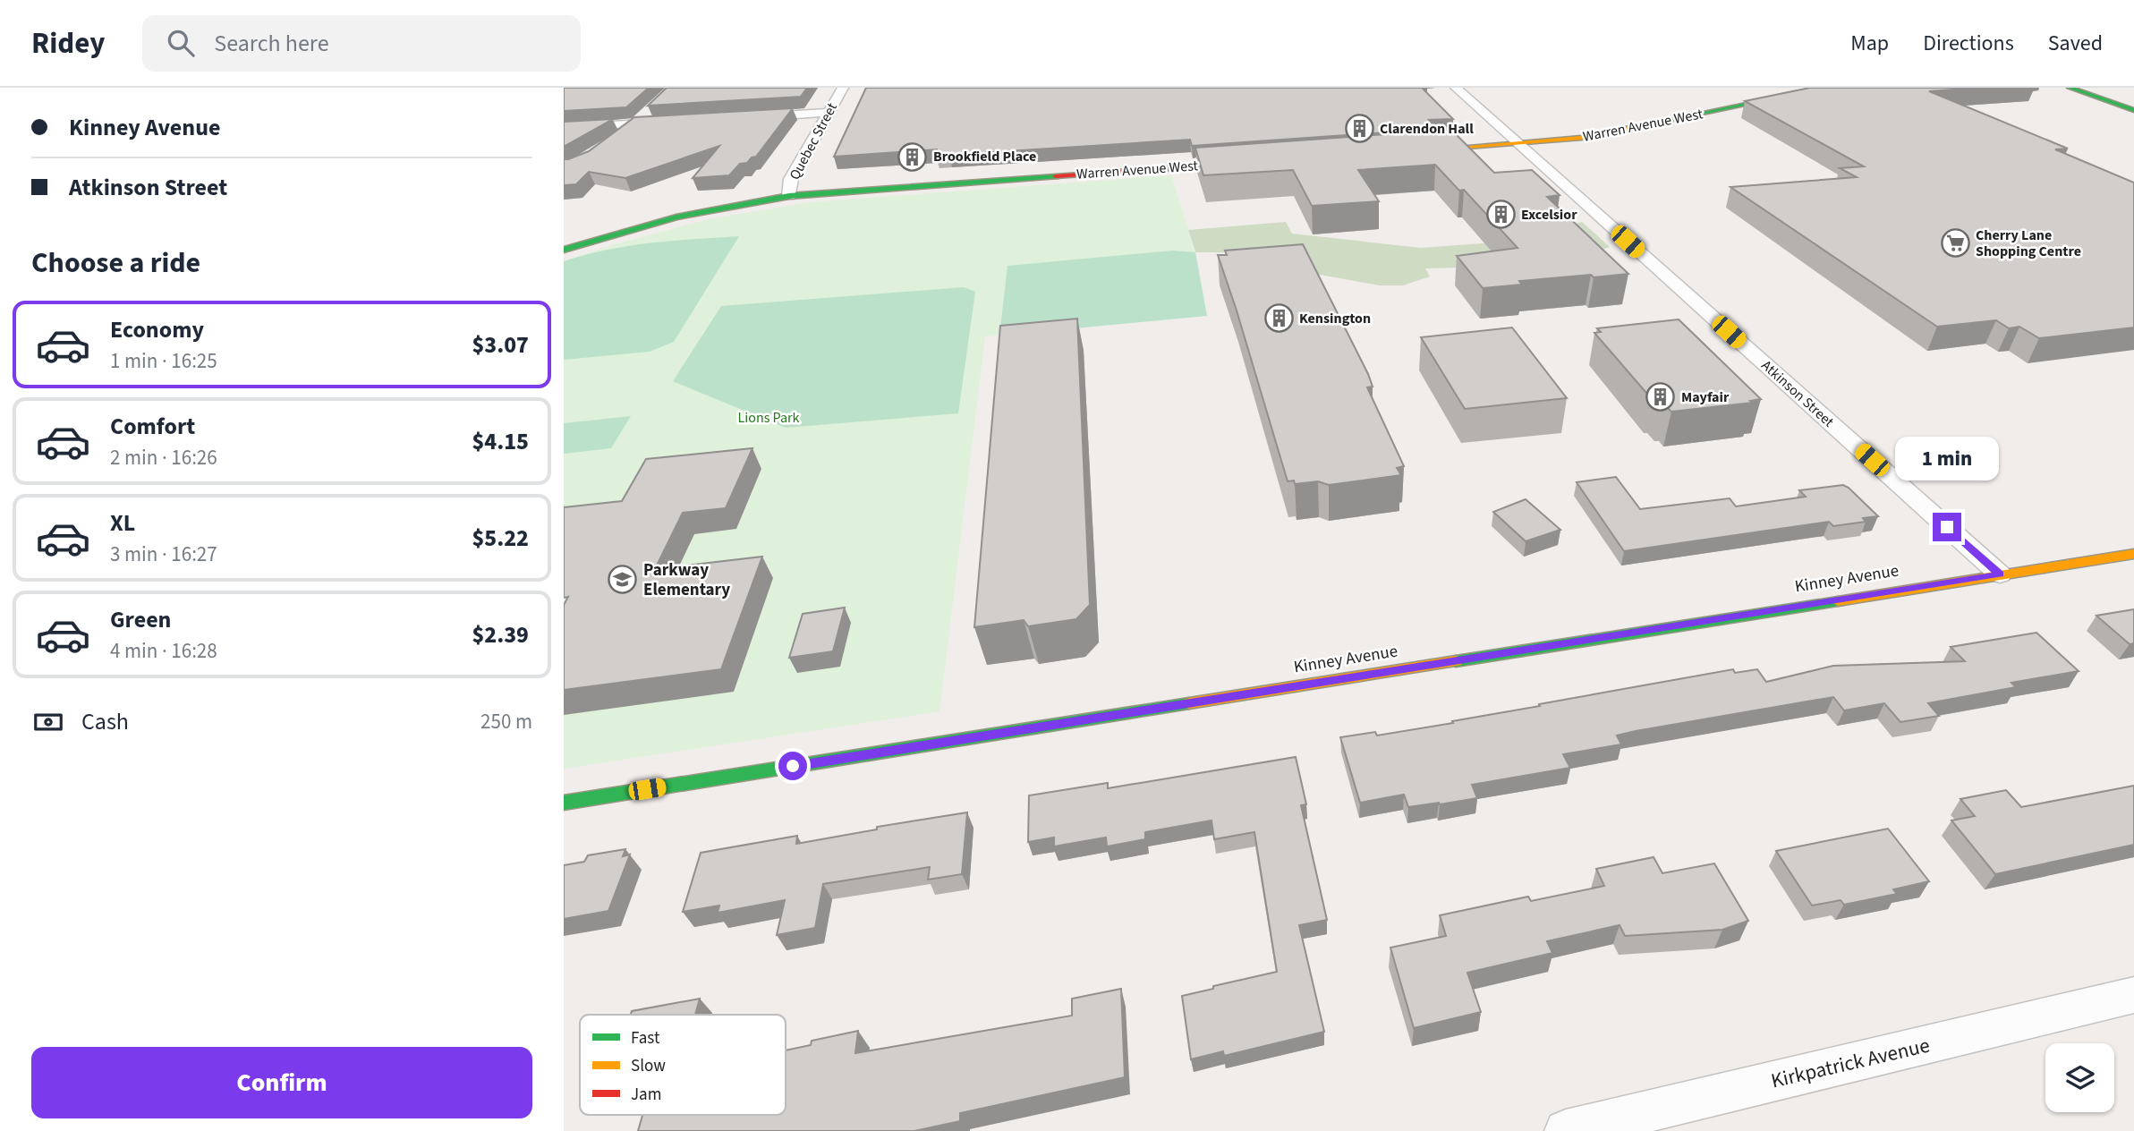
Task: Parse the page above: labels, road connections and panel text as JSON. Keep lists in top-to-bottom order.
{
  "streets": {
    "street": [
      "Warren Avenue West",
      "Quebec Street",
      "Atkinson Street",
      "Kinney Avenue",
      "Kirkpatrick Avenue"
    ]
  },
  "crossings": [
    ["Warren Avenue West", "Quebec Street"],
    ["Warren Avenue West", "Atkinson Street"],
    ["Atkinson Street", "Kinney Avenue"]
  ],
  "parks": ["Lions Park"],
  "places": {
    "building": [
      "Clarendon Hall",
      "Brookfield Place",
      "Excelsior",
      "Kensington",
      "Mayfair"
    ],
    "supermarket": ["Cherry Lane Shopping Centre"],
    "school or university": ["Parkway Elementary"]
  },
  "legend": ["Fast", "Slow", "Jam"],
  "page": {
    "header": "Ridey",
    "search": "Search here",
    "nav": ["Map", "Directions", "Saved"],
    "banner": ["Kinney Avenue", "Atkinson Street"],
    "heading": "Choose a ride",
    "list": [
      {
        "name": "Economy",
        "note": "1 min · 16:25",
        "value": "$3.07"
      },
      {
        "name": "Comfort",
        "note": "2 min · 16:26",
        "value": "$4.15"
      },
      {
        "name": "XL",
        "note": "3 min · 16:27",
        "value": "$5.22"
      },
      {
        "name": "Green",
        "note": "4 min · 16:28",
        "value": "$2.39"
      }
    ],
    "bubble": "1 min",
    "pay": ["Cash", "250 m"],
    "buttons": "Confirm"
  }
}
